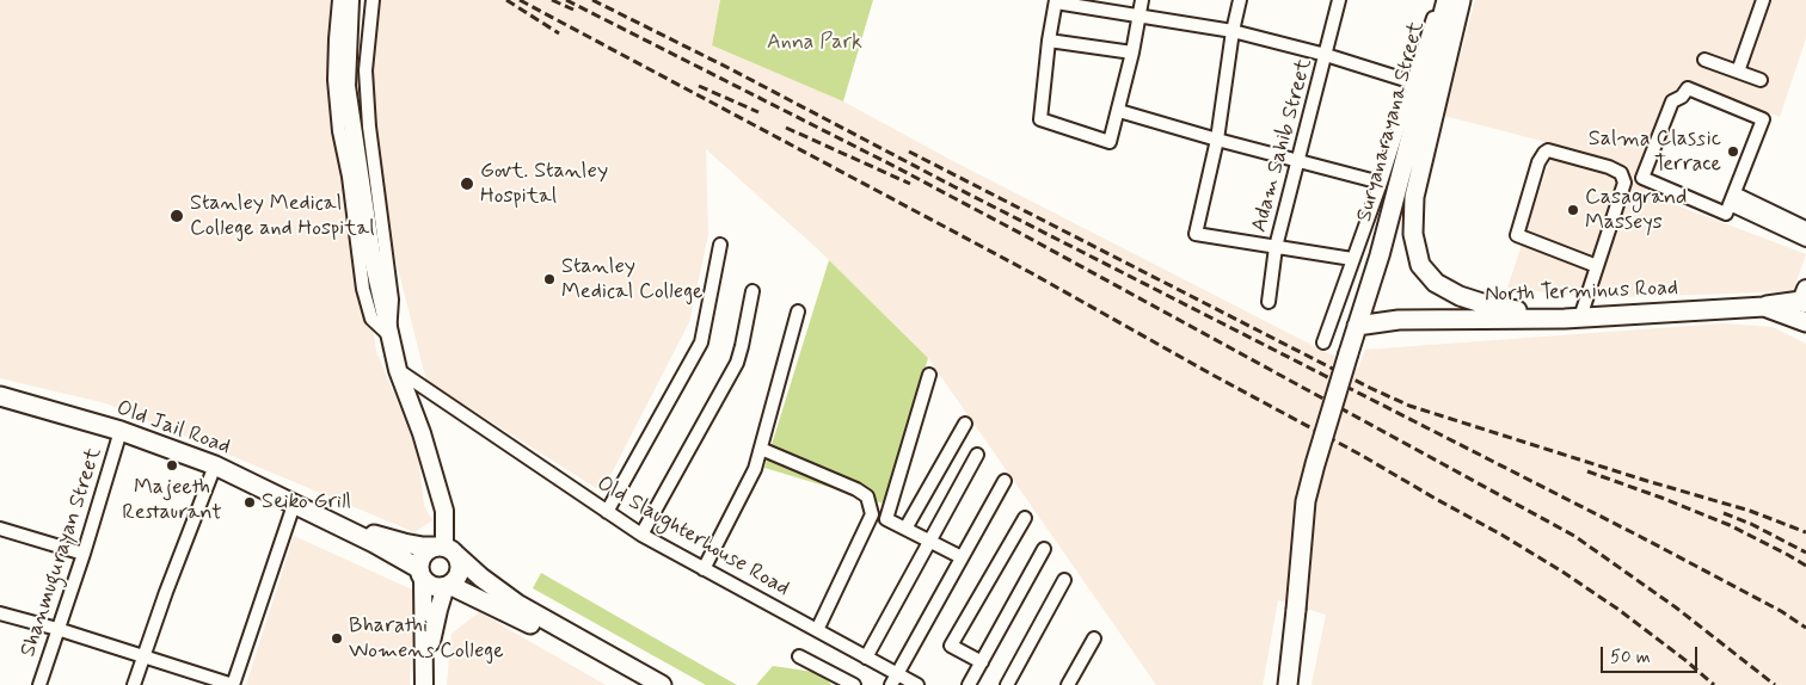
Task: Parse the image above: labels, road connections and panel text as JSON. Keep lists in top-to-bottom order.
{
  "streets": {
    "main road": ["Suryanarayana Street", "North Terminus Road", "Old Jail Road"],
    "street": ["Adam Sahib Street", "Old Slaughterhouse Road", "Shanmugurayan Street"]
  },
  "crossings": [
    ["Suryanarayana Street", "North Terminus Road"],
    ["Old Jail Road", "Shanmugurayan Street"]
  ],
  "parks": ["Anna Park"],
  "places": [
    "Salma Classic Terrace",
    "Govt. Stanley Hospital",
    "Casagrand Masseys",
    "Stanley Medical College and Hospital",
    "Stanley Medical College",
    "Majeeth Restaurant",
    "Seiko Grill",
    "Bharathi Womens College"
  ],
  "scale_bar": "50 m"
}
